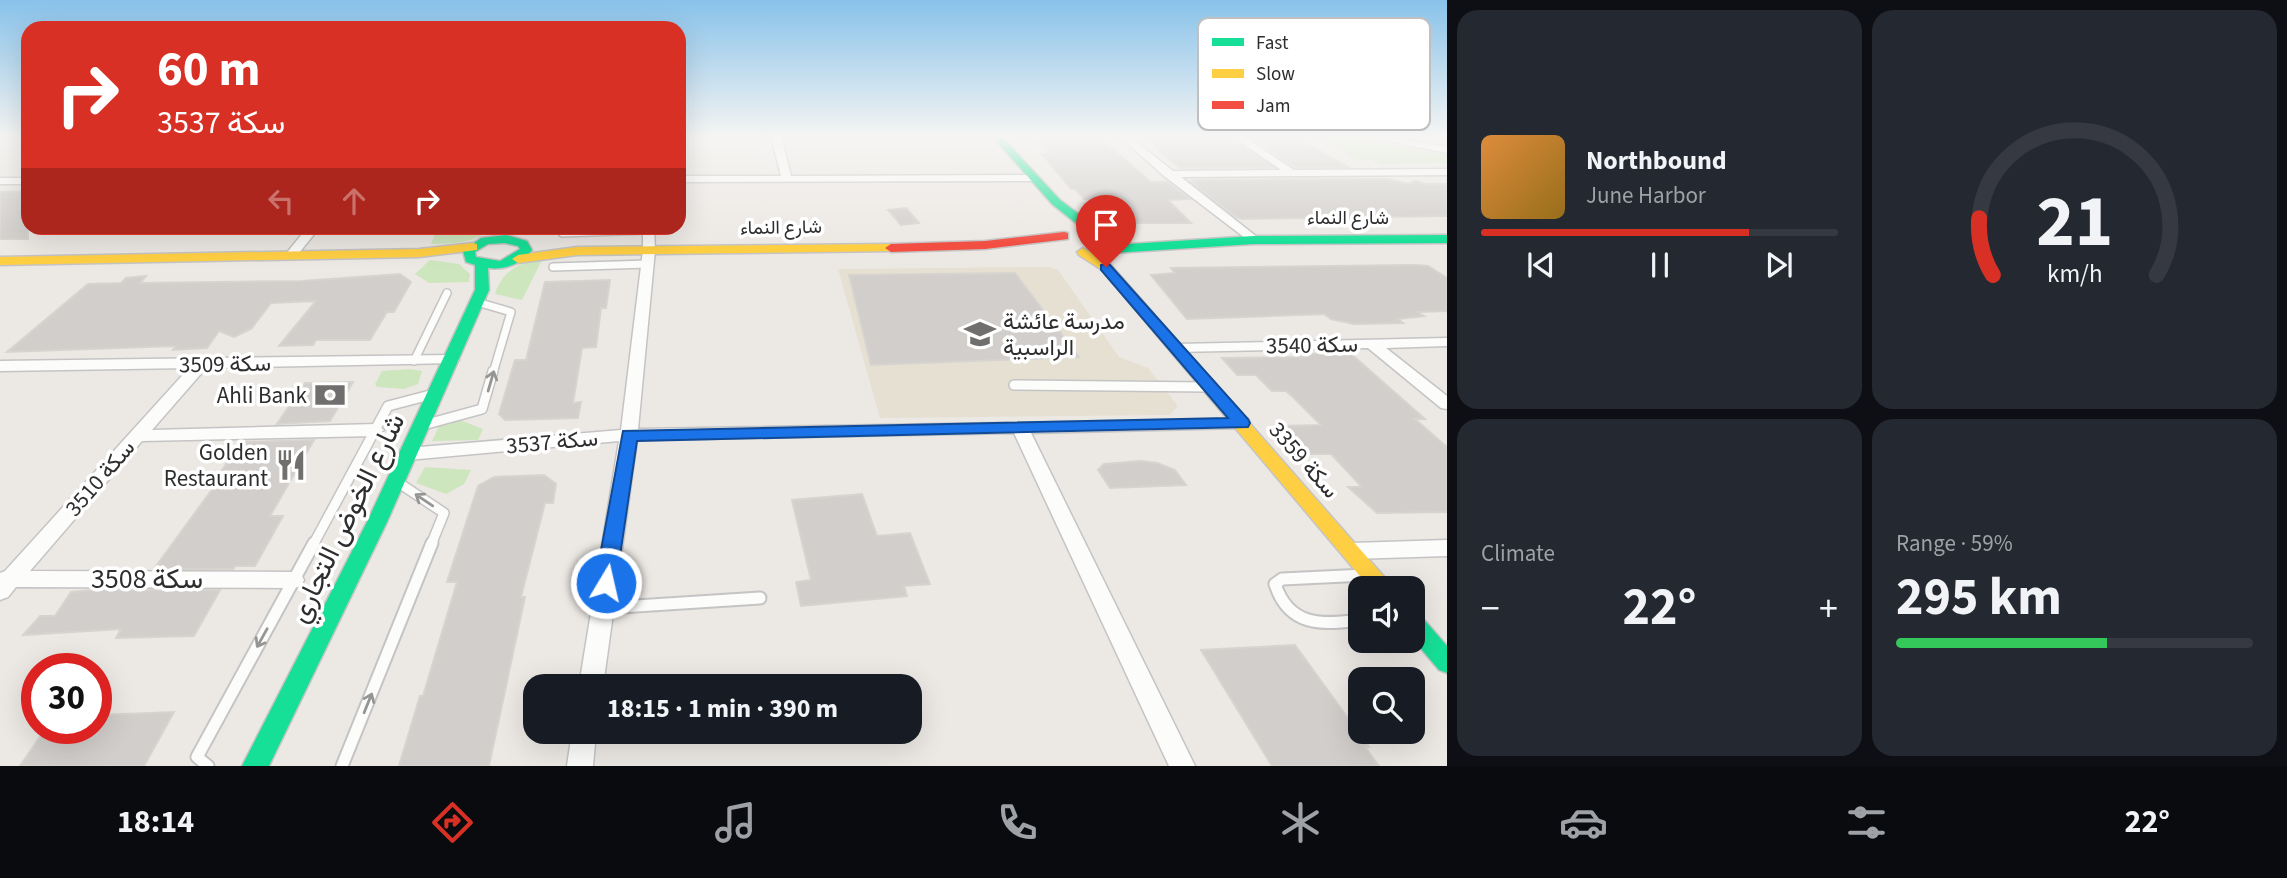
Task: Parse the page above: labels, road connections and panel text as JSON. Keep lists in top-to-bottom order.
{
  "streets": {
    "street": [
      "شارع النماء",
      "سكة 3540",
      "سكة 3509",
      "سكة 3537",
      "سكة 3359",
      "سكة 3510",
      "شارع الخوض التجاري",
      "سكة 3508"
    ]
  },
  "crossings": [
    ["شارع النماء", "سكة 3359"],
    ["شارع النماء", "شارع الخوض التجاري"],
    ["سكة 3540", "سكة 3359"],
    ["سكة 3509", "سكة 3510"],
    ["سكة 3509", "شارع الخوض التجاري"],
    ["سكة 3537", "سكة 3359"],
    ["سكة 3537", "شارع الخوض التجاري"],
    ["سكة 3510", "سكة 3508"]
  ],
  "places": {
    "school or university": ["مدرسة عائشة الراسبية"],
    "bank": ["Ahli Bank"],
    "restaurant": ["Golden Restaurant"]
  },
  "legend": ["Fast", "Slow", "Jam"],
  "page": {
    "turn": ["60 m", "سكة 3537"],
    "song": ["Northbound", "June Harbor"],
    "tile": [
      "Climate",
      ["Range · 59%", "295 km"]
    ],
    "heat": ["−", "22°", "+"],
    "limit": "30",
    "trip": "18:15 · 1 min · 390 m",
    "tabs": ["18:14", "22°"],
    "gauge": ["21", "km/h"]
  }
}
